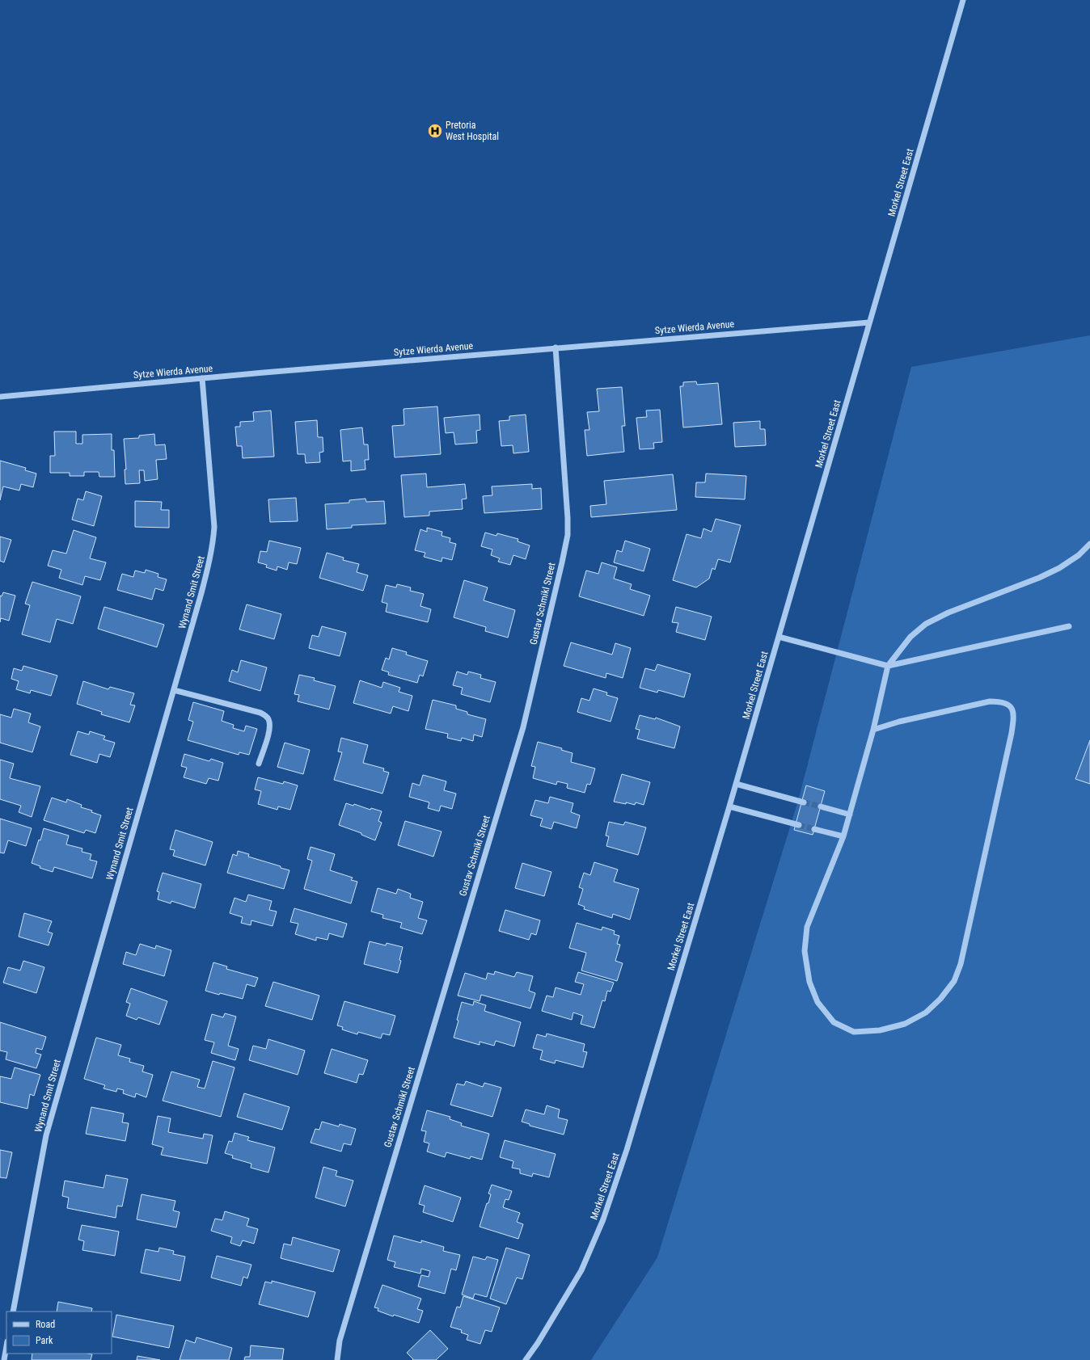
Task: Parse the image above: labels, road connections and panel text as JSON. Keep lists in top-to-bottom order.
{
  "streets": {
    "street": [
      "Morkel Street East",
      "Sytze Wierda Avenue",
      "Wynand Smit Street",
      "Gustav Schmikl Street"
    ]
  },
  "crossings": [
    ["Morkel Street East", "Sytze Wierda Avenue"],
    ["Sytze Wierda Avenue", "Wynand Smit Street"],
    ["Sytze Wierda Avenue", "Gustav Schmikl Street"]
  ],
  "places": {
    "hospital": ["Pretoria West Hospital"]
  },
  "legend": ["Road", "Park"]
}
